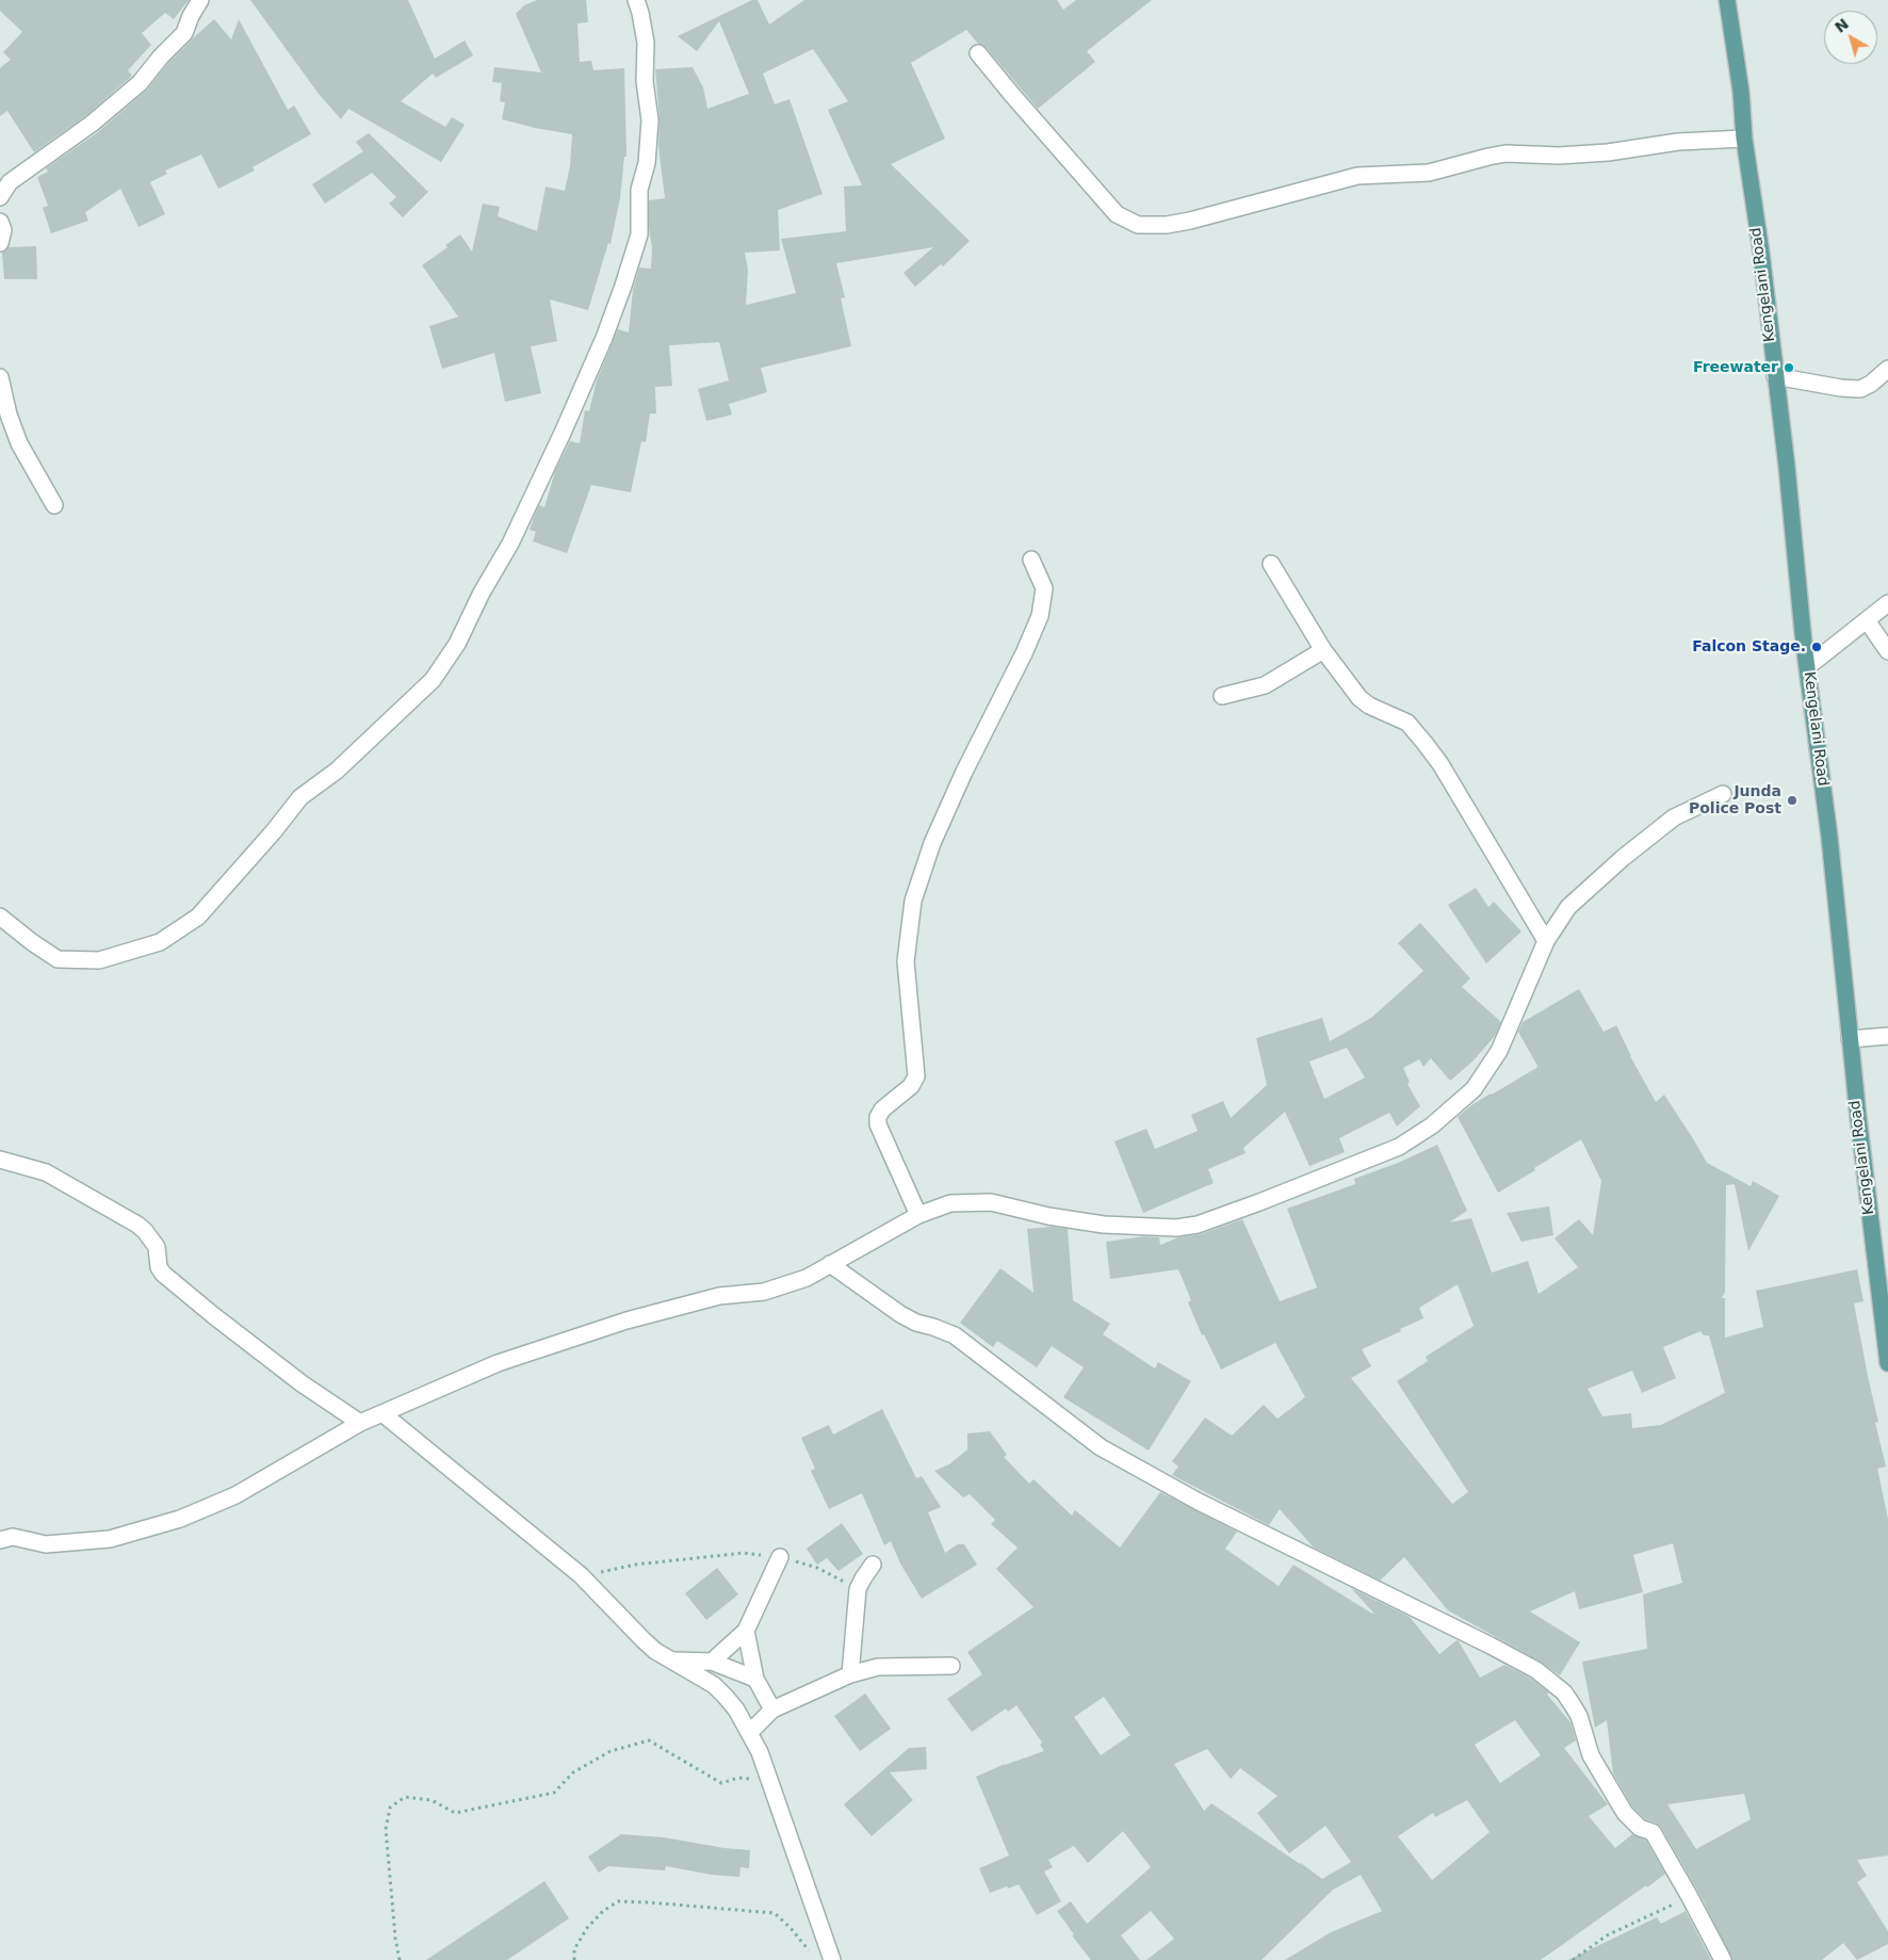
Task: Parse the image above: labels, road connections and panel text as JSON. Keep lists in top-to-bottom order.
{
  "streets": {
    "main road": ["Kengelani Road"]
  },
  "places": ["Freewater", "Falcon Stage.", "Junda Police Post"],
  "north": "top left"
}
